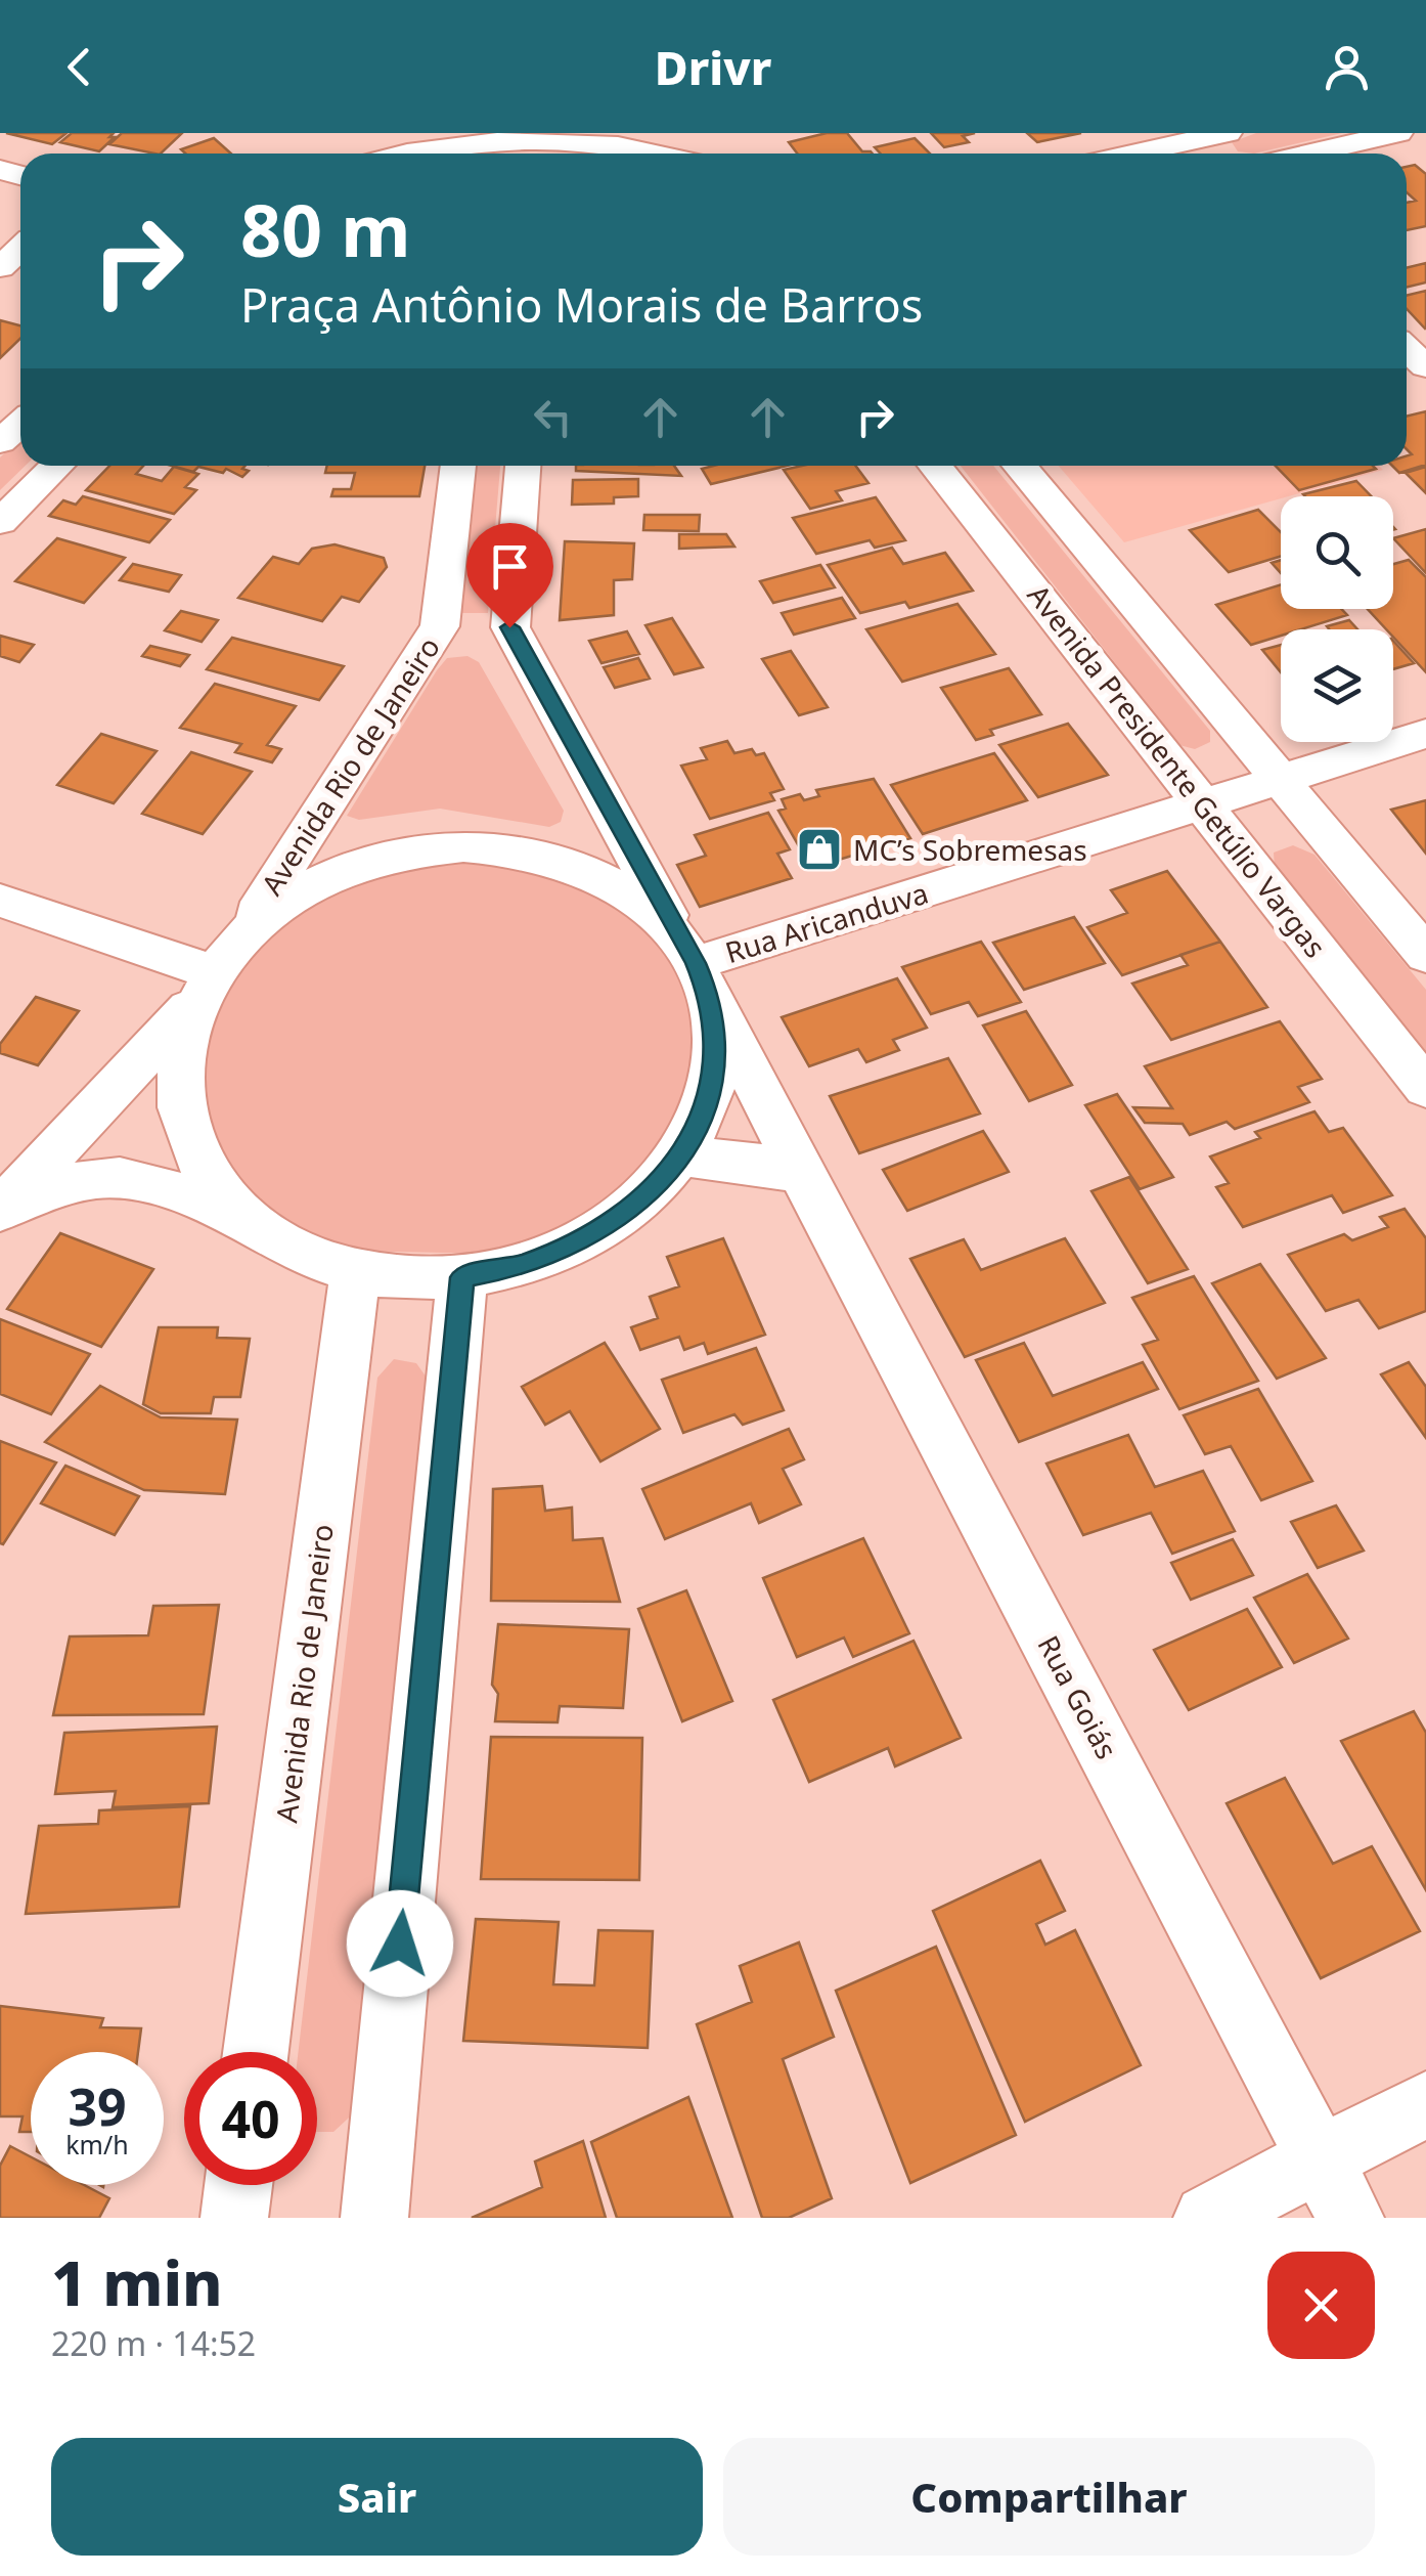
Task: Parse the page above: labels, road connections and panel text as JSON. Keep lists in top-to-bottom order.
{
  "streets": {
    "street": [
      "Avenida Rio de Janeiro",
      "Avenida Presidente Getúlio Vargas",
      "Rua Aricanduva",
      "Rua Goiás"
    ]
  },
  "crossings": [
    ["Avenida Presidente Getúlio Vargas", "Rua Aricanduva"],
    ["Rua Aricanduva", "Rua Goiás"]
  ],
  "places": {
    "shop": ["MC’s Sobremesas"]
  },
  "page": {
    "header": "Drivr",
    "turn": ["80 m", "Praça Antônio Morais de Barros"],
    "speed": "39 km/h",
    "limit": "40",
    "heading": ["1 min", "220 m · 14:52"],
    "buttons": ["Sair", "Compartilhar"]
  }
}
